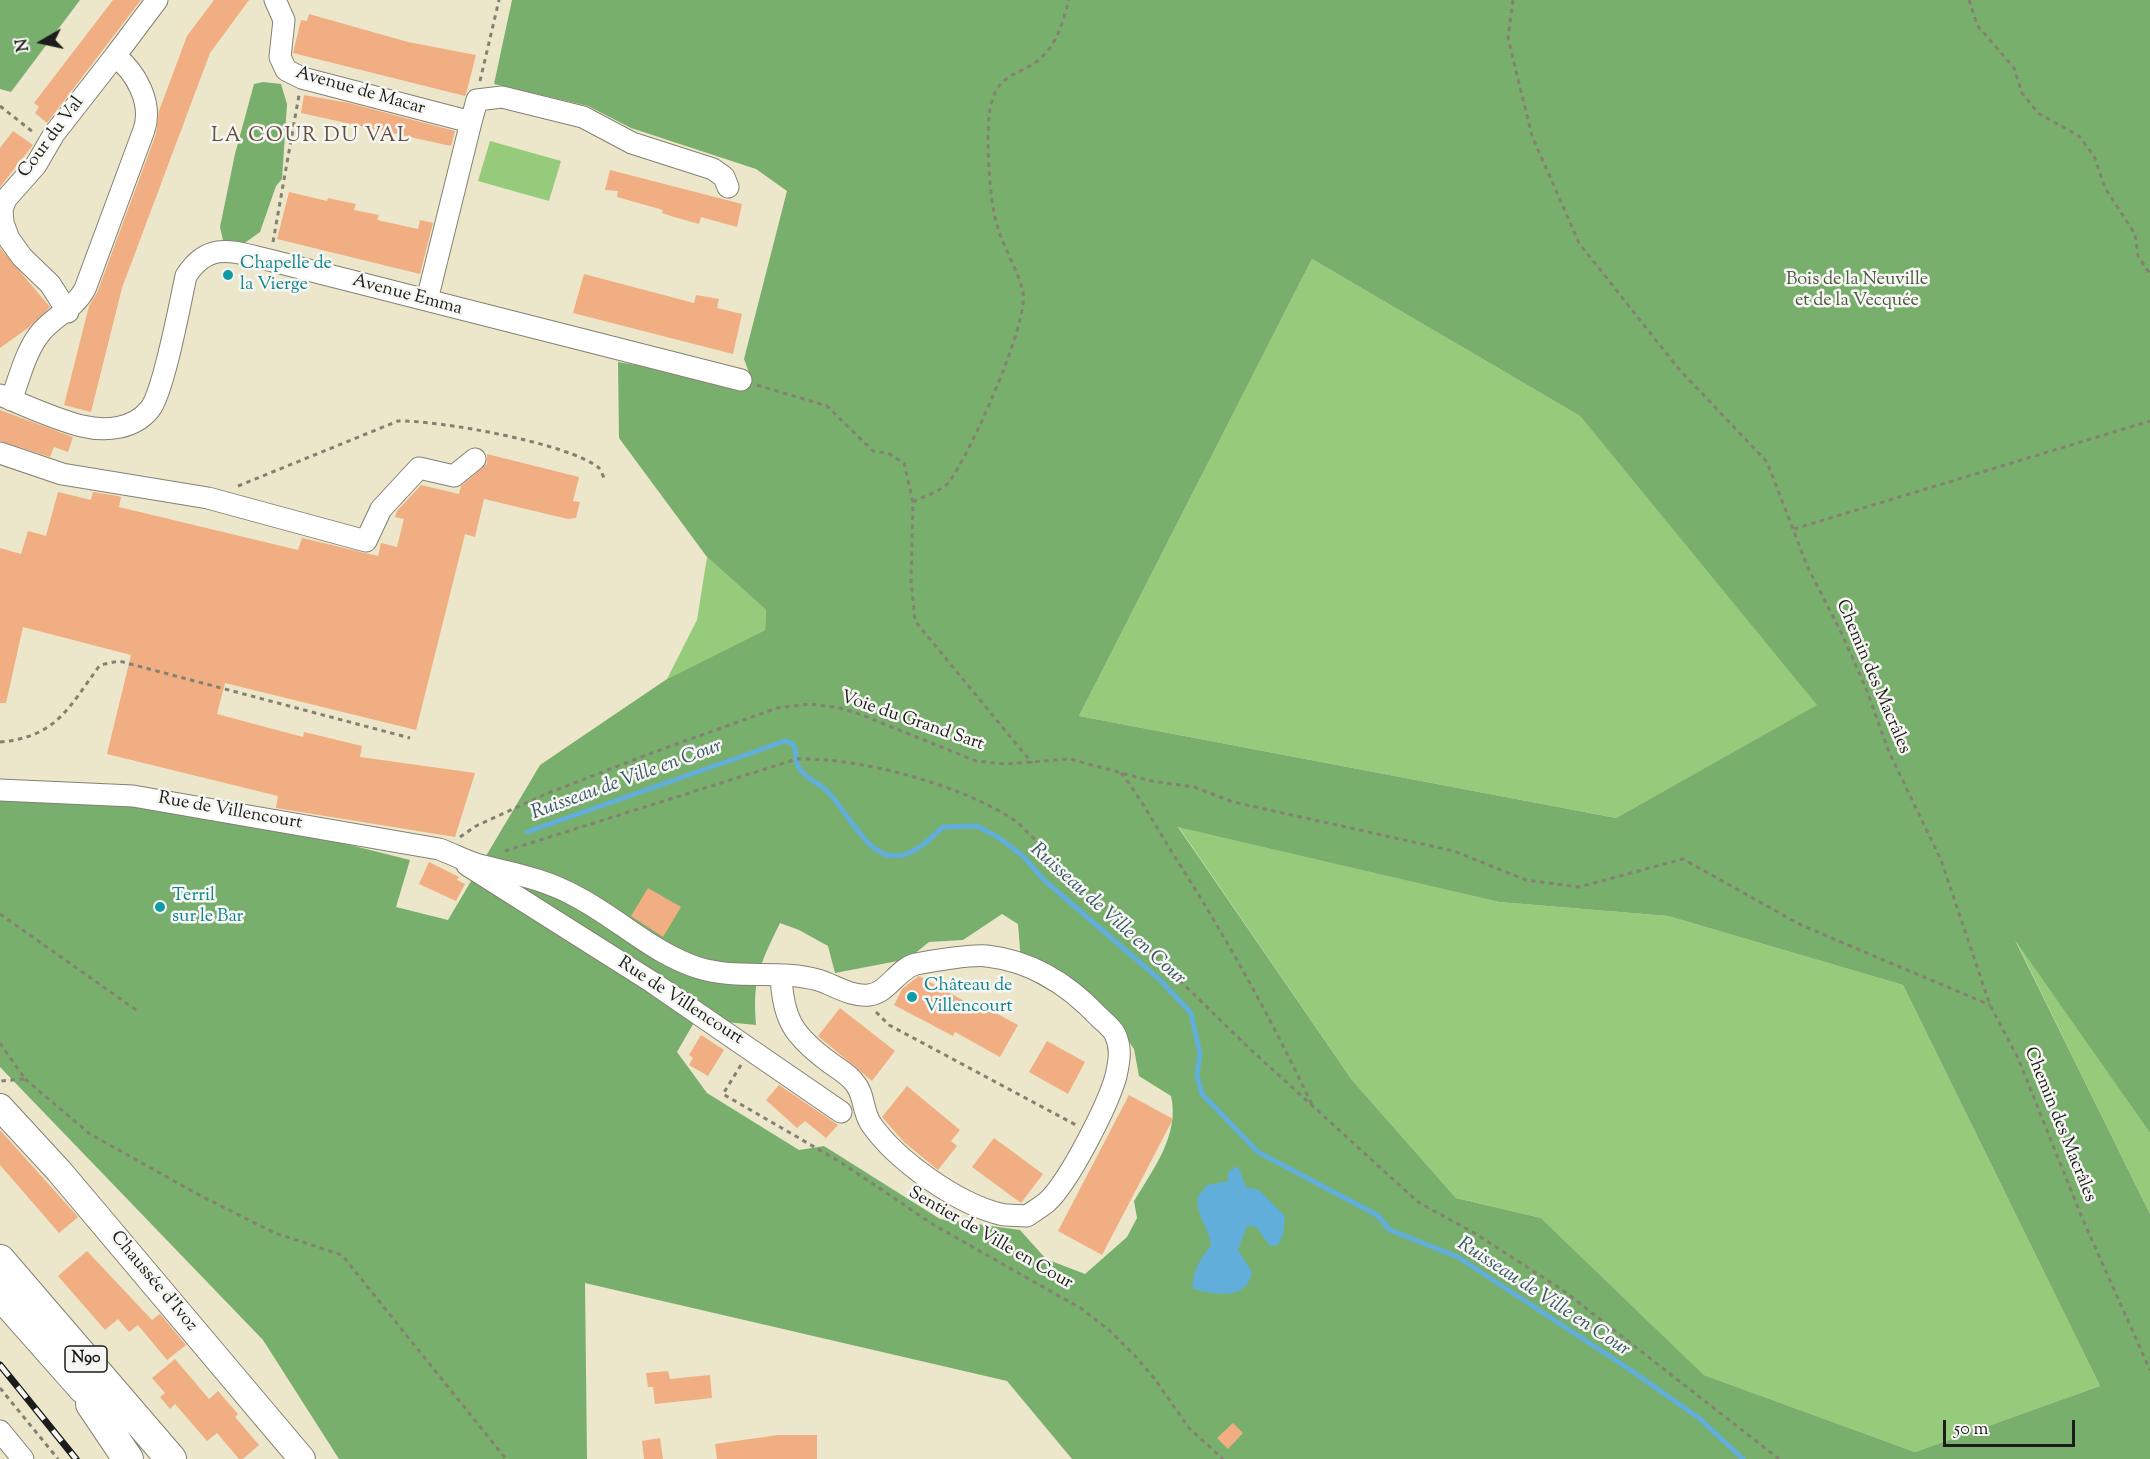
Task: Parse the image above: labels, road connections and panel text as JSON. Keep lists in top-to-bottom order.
{
  "streets": {
    "highway": ["N90"],
    "main road": ["Chaussée d'Ivoz"],
    "street": [
      "Avenue de Macar",
      "Cour du Val",
      "Avenue Emma",
      "Rue de Villencourt"
    ],
    "path": ["Chemin des Macrâles", "Voie du Grand Sart", "Sentier de Ville en Cour"]
  },
  "crossings": [
    ["Chemin des Macrâles", "Voie du Grand Sart"],
    ["Voie du Grand Sart", "Rue de Villencourt"],
    ["Rue de Villencourt", "Sentier de Ville en Cour"]
  ],
  "districts": ["LA COUR DU VAL"],
  "water": ["Ruisseau de Ville en Cour"],
  "parks": ["Bois de la Neuville et de la Vecquée"],
  "places": ["Chapelle de la Vierge", "Terril sur le Bar", "Château de Villencourt"],
  "scale_bar": "50 m",
  "north": "left"
}
